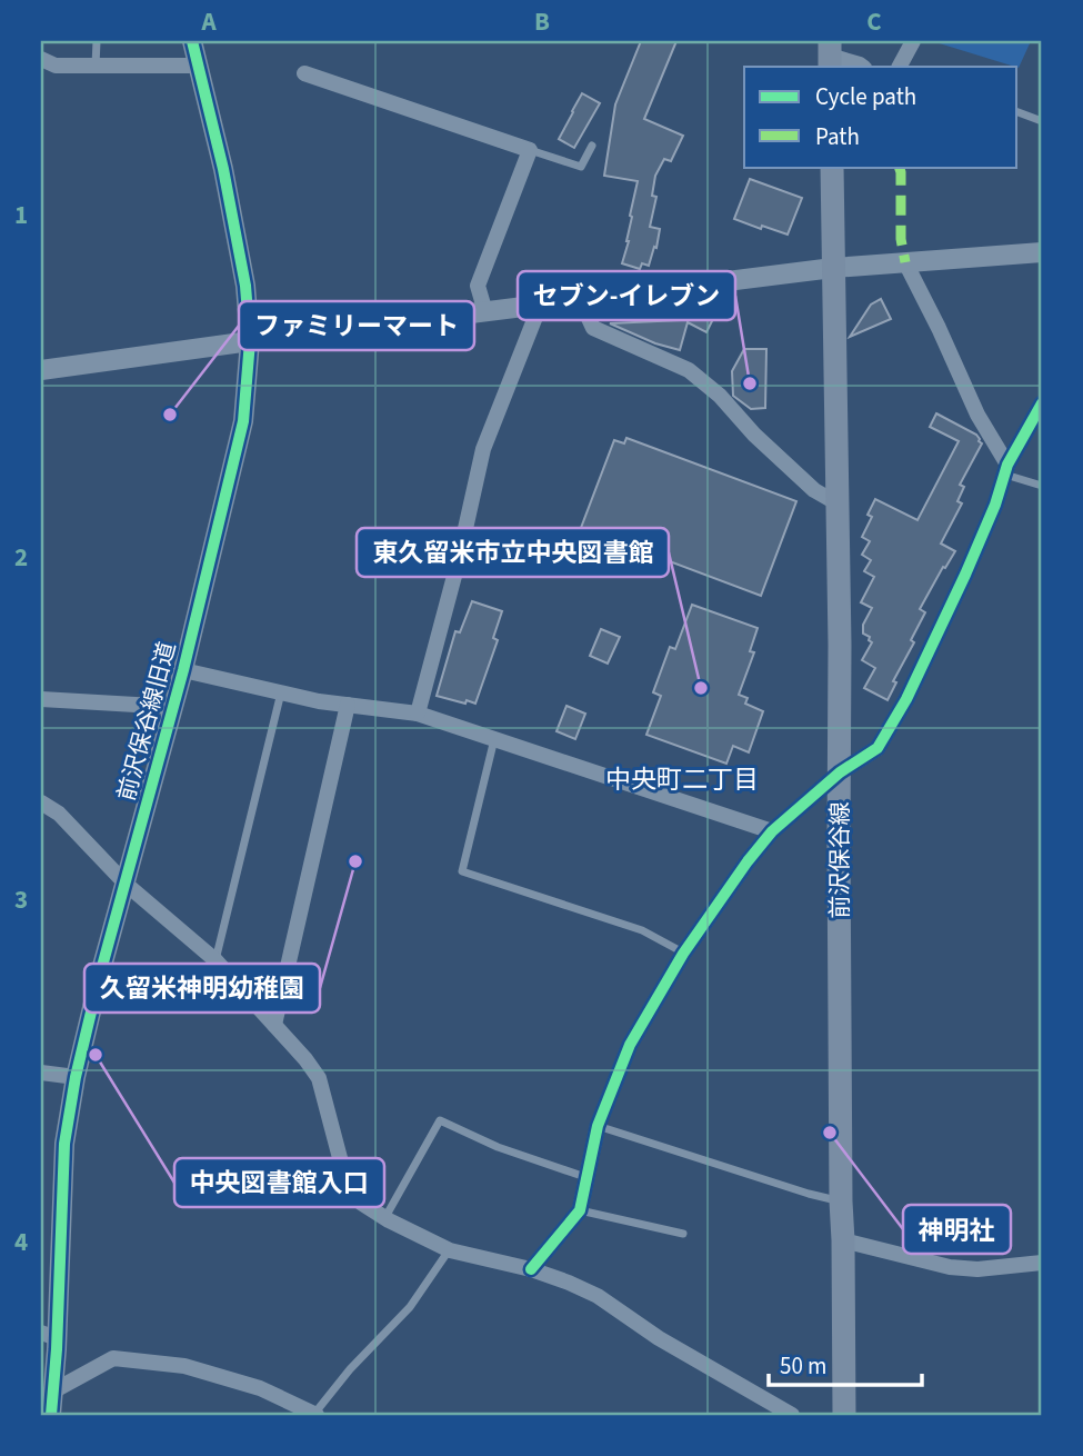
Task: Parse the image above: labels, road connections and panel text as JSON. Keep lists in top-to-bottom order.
{
  "streets": {
    "main road": ["前沢保谷線"],
    "street": ["前沢保谷線旧道"]
  },
  "districts": ["中央町二丁目"],
  "places": [
    "セブン-イレブン",
    "ファミリーマート",
    "東久留米市立中央図書館",
    "久留米神明幼稚園",
    "中央図書館入口",
    "神明社"
  ],
  "legend": ["Cycle path", "Path"],
  "scale_bar": "50 m",
  "grid": {
    "columns": ["A", "B", "C"],
    "rows": [
      "1",
      "2",
      "3",
      "4"
    ]
  }
}
